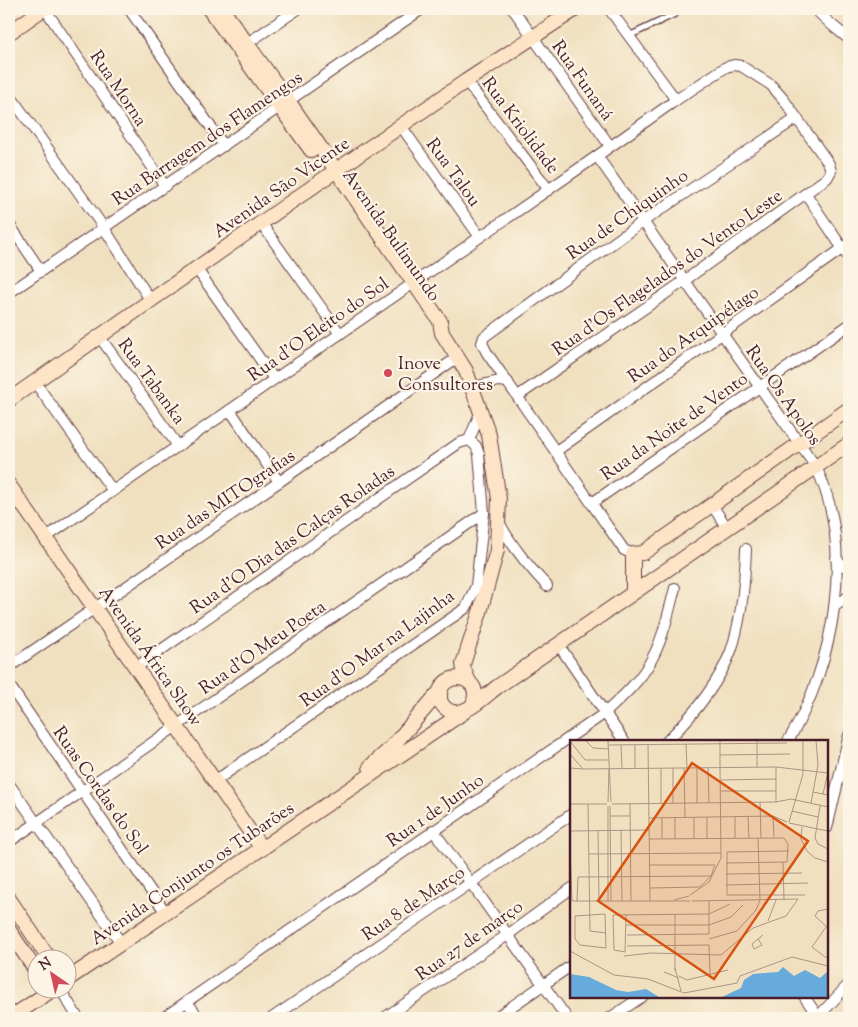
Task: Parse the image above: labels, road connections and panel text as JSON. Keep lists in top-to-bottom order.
{
  "streets": {
    "street": [
      "Rua Funaná",
      "Rua Morna",
      "Rua Kriolidade",
      "Rua Barragem dos Flamengos",
      "Rua Talou",
      "Avenida São Vicente",
      "Rua de Chiquinho",
      "Avenida Bulimundo",
      "Rua d'Os Flagelados do Vento Leste",
      "Rua d'O Eleito do Sol",
      "Rua do Arquipélago",
      "Rua Tabanka",
      "Rua Os Apolos",
      "Rua da Noite de Vento",
      "Rua das MITOgrafias",
      "Rua d'O Dia das Calças Roladas",
      "Rua d'O Meu Poeta",
      "Rua d'O Mar na Lajinha",
      "Avenida África Show",
      "Ruas Cordas do Sol",
      "Rua 1 de Junho",
      "Avenida Conjunto os Tubarões",
      "Rua 8 de Março",
      "Rua 27 de março"
    ]
  },
  "crossings": [
    ["Rua Funaná", "Avenida São Vicente"],
    ["Rua Funaná", "Rua d'O Eleito do Sol"],
    ["Rua Morna", "Rua Barragem dos Flamengos"],
    ["Rua Kriolidade", "Avenida São Vicente"],
    ["Rua Kriolidade", "Rua d'O Eleito do Sol"],
    ["Rua Barragem dos Flamengos", "Avenida Bulimundo"],
    ["Rua Talou", "Avenida São Vicente"],
    ["Rua Talou", "Rua d'O Eleito do Sol"],
    ["Avenida São Vicente", "Avenida Bulimundo"],
    ["Avenida São Vicente", "Rua Tabanka"],
    ["Rua de Chiquinho", "Rua d'Os Flagelados do Vento Leste"],
    ["Rua de Chiquinho", "Rua d'O Eleito do Sol"],
    ["Rua de Chiquinho", "Rua Os Apolos"],
    ["Avenida Bulimundo", "Rua d'O Eleito do Sol"],
    ["Avenida Bulimundo", "Rua das MITOgrafias"],
    ["Rua d'Os Flagelados do Vento Leste", "Rua d'O Eleito do Sol"],
    ["Rua d'Os Flagelados do Vento Leste", "Rua Os Apolos"],
    ["Rua d'O Eleito do Sol", "Rua Tabanka"],
    ["Rua d'O Eleito do Sol", "Rua Os Apolos"],
    ["Rua d'O Eleito do Sol", "Avenida África Show"],
    ["Rua do Arquipélago", "Rua Os Apolos"],
    ["Rua Os Apolos", "Rua da Noite de Vento"],
    ["Rua das MITOgrafias", "Avenida África Show"],
    ["Rua d'O Dia das Calças Roladas", "Rua d'O Mar na Lajinha"],
    ["Rua d'O Dia das Calças Roladas", "Avenida África Show"],
    ["Rua d'O Meu Poeta", "Rua d'O Mar na Lajinha"],
    ["Rua d'O Meu Poeta", "Avenida África Show"],
    ["Rua d'O Meu Poeta", "Ruas Cordas do Sol"],
    ["Rua d'O Mar na Lajinha", "Avenida África Show"],
    ["Avenida África Show", "Avenida Conjunto os Tubarões"],
    ["Ruas Cordas do Sol", "Avenida Conjunto os Tubarões"]
  ],
  "places": ["Inove Consultores"],
  "north": "top left"
}
